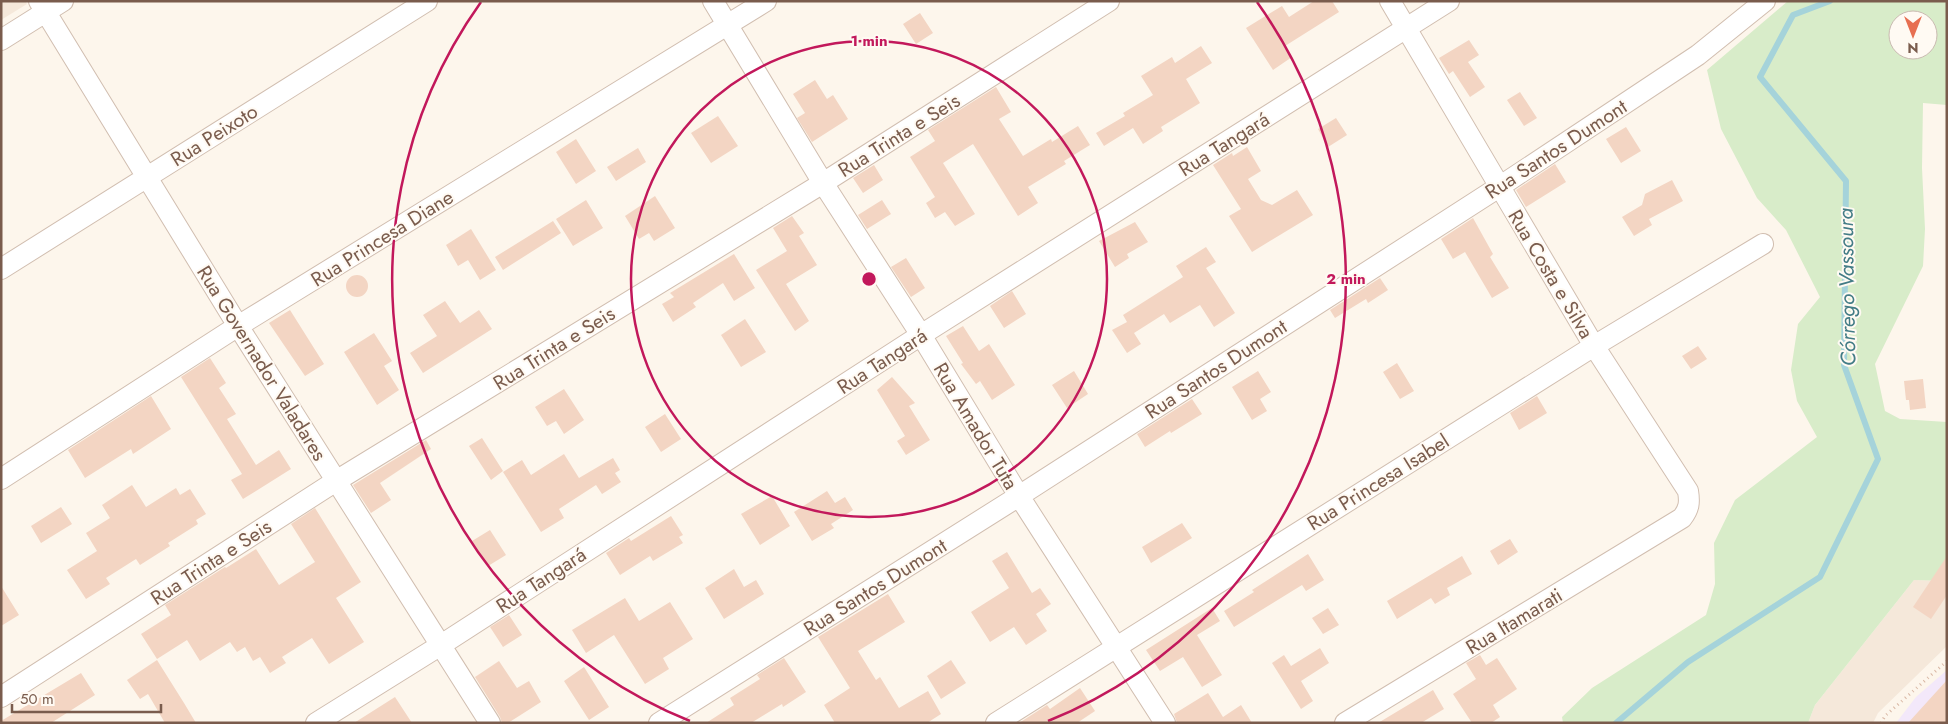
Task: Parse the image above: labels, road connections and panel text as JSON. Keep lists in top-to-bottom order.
{
  "streets": {
    "street": [
      "Rua Peixoto",
      "Rua Trinta e Seis",
      "Rua Tangará",
      "Rua Santos Dumont",
      "Rua Princesa Diane",
      "Rua Costa e Silva",
      "Rua Governador Valadares",
      "Rua Amador Tuta",
      "Rua Princesa Isabel",
      "Rua Itamarati"
    ]
  },
  "crossings": [
    ["Rua Peixoto", "Rua Governador Valadares"],
    ["Rua Trinta e Seis", "Rua Governador Valadares"],
    ["Rua Trinta e Seis", "Rua Amador Tuta"],
    ["Rua Tangará", "Rua Costa e Silva"],
    ["Rua Tangará", "Rua Governador Valadares"],
    ["Rua Tangará", "Rua Amador Tuta"],
    ["Rua Santos Dumont", "Rua Costa e Silva"],
    ["Rua Santos Dumont", "Rua Amador Tuta"],
    ["Rua Princesa Diane", "Rua Governador Valadares"],
    ["Rua Princesa Diane", "Rua Amador Tuta"],
    ["Rua Costa e Silva", "Rua Princesa Isabel"],
    ["Rua Costa e Silva", "Rua Itamarati"],
    ["Rua Amador Tuta", "Rua Princesa Isabel"]
  ],
  "water": ["Córrego Vassoura"],
  "scale_bar": "50 m",
  "north": "bottom",
  "rings": ["1 min", "2 min"]
}
